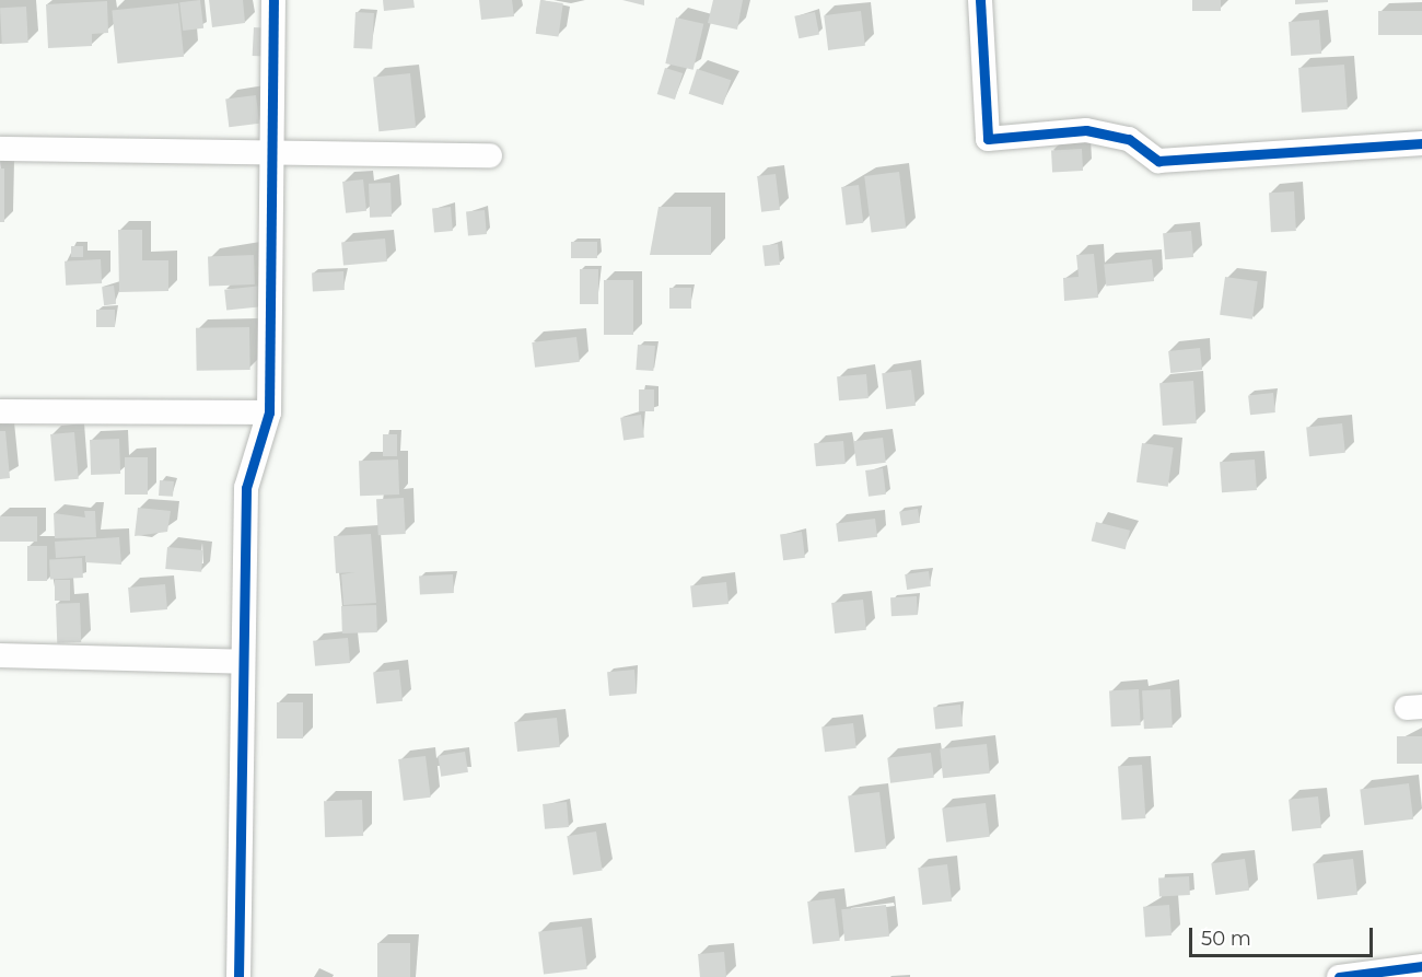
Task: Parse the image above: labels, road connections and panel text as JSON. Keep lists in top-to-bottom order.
{
  "scale_bar": "50 m"
}
